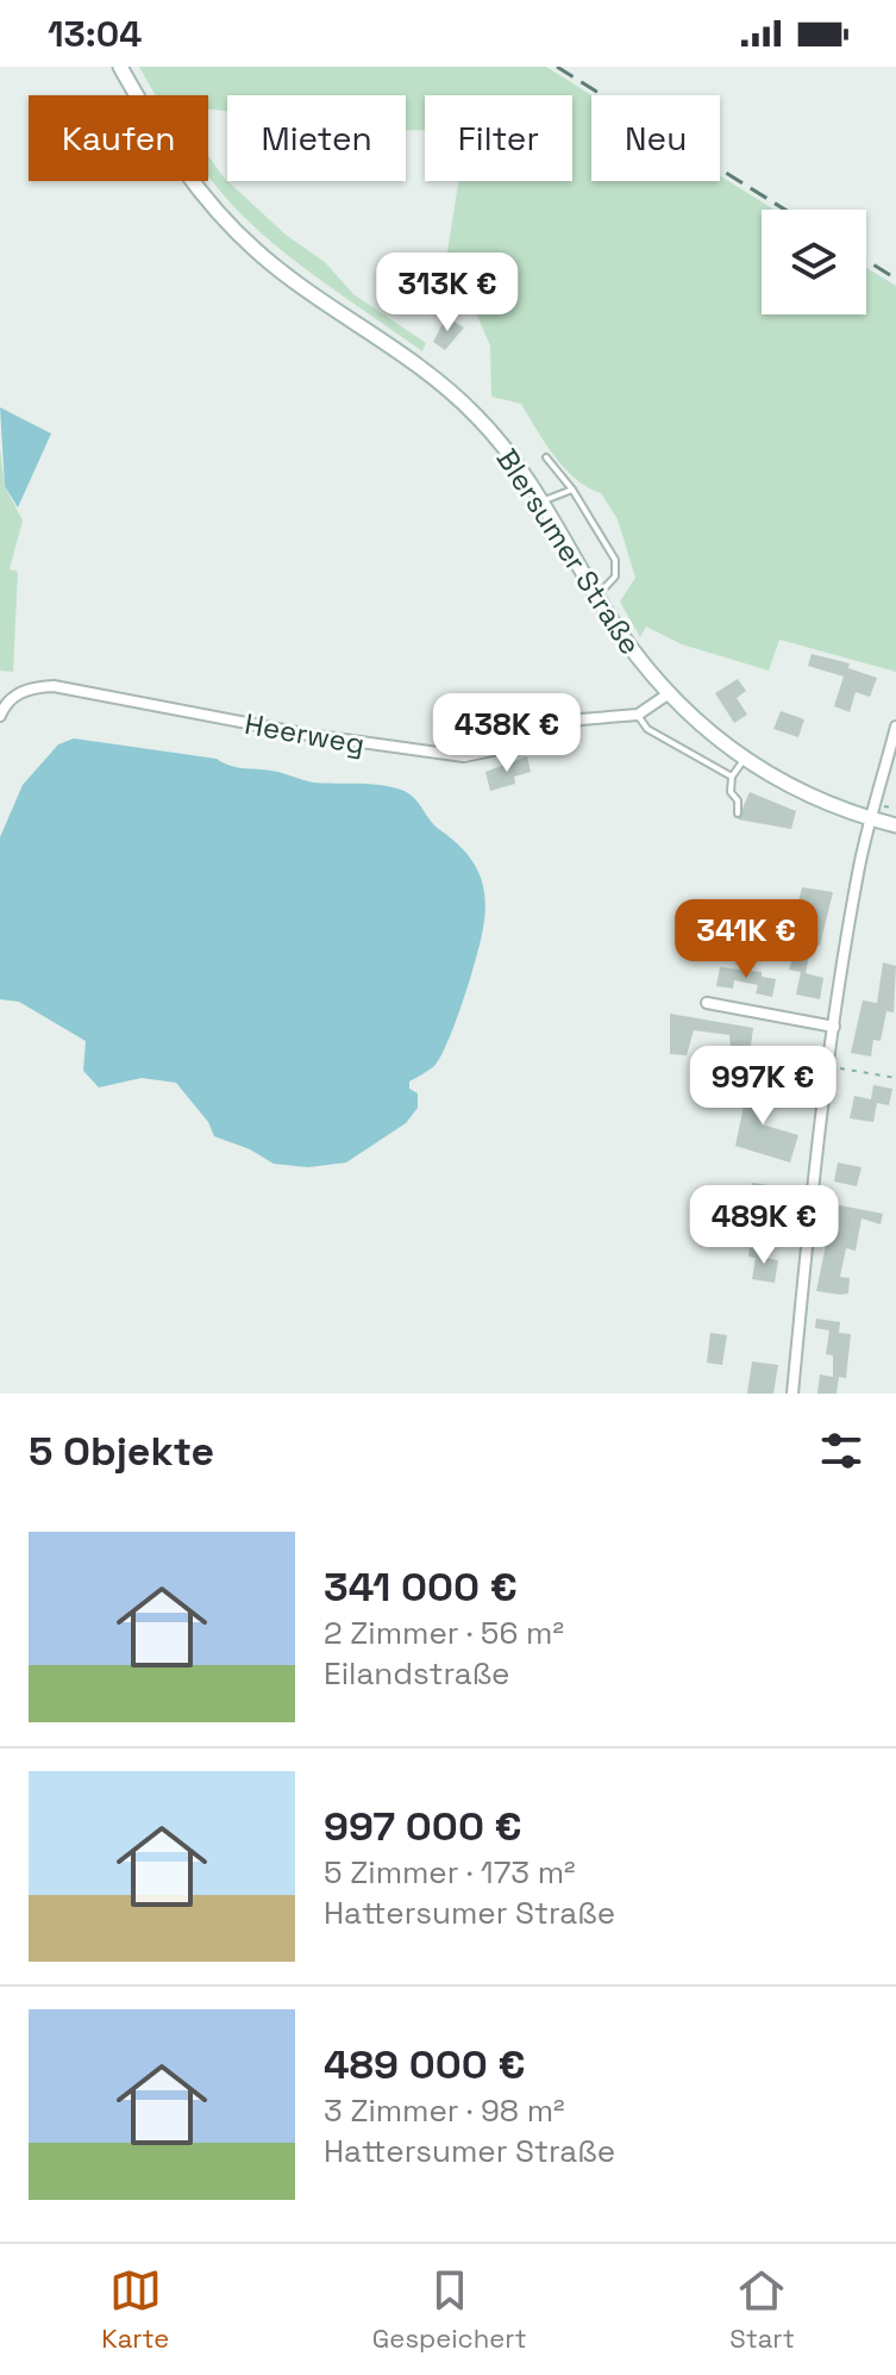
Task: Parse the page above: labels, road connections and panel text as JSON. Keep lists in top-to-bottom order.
{
  "streets": {
    "main road": ["Blersumer Straße"],
    "street": ["Heerweg"]
  },
  "crossings": [
    ["Blersumer Straße", "Heerweg"]
  ],
  "page": {
    "status": "13:04",
    "chip": [
      "Kaufen",
      "Mieten",
      "Filter",
      "Neu"
    ],
    "price": [
      "313K €",
      "438K €",
      "341K €",
      "997K €",
      "489K €"
    ],
    "heading": "5 Objekte",
    "list": [
      {
        "name": "341 000 €",
        "note": "2 Zimmer · 56 m² · Eilandstraße"
      },
      {
        "name": "997 000 €",
        "note": "5 Zimmer · 173 m² · Hattersumer Straße"
      },
      {
        "name": "489 000 €",
        "note": "3 Zimmer · 98 m² · Hattersumer Straße"
      }
    ],
    "tabs": ["Karte", "Gespeichert", "Start"]
  }
}
